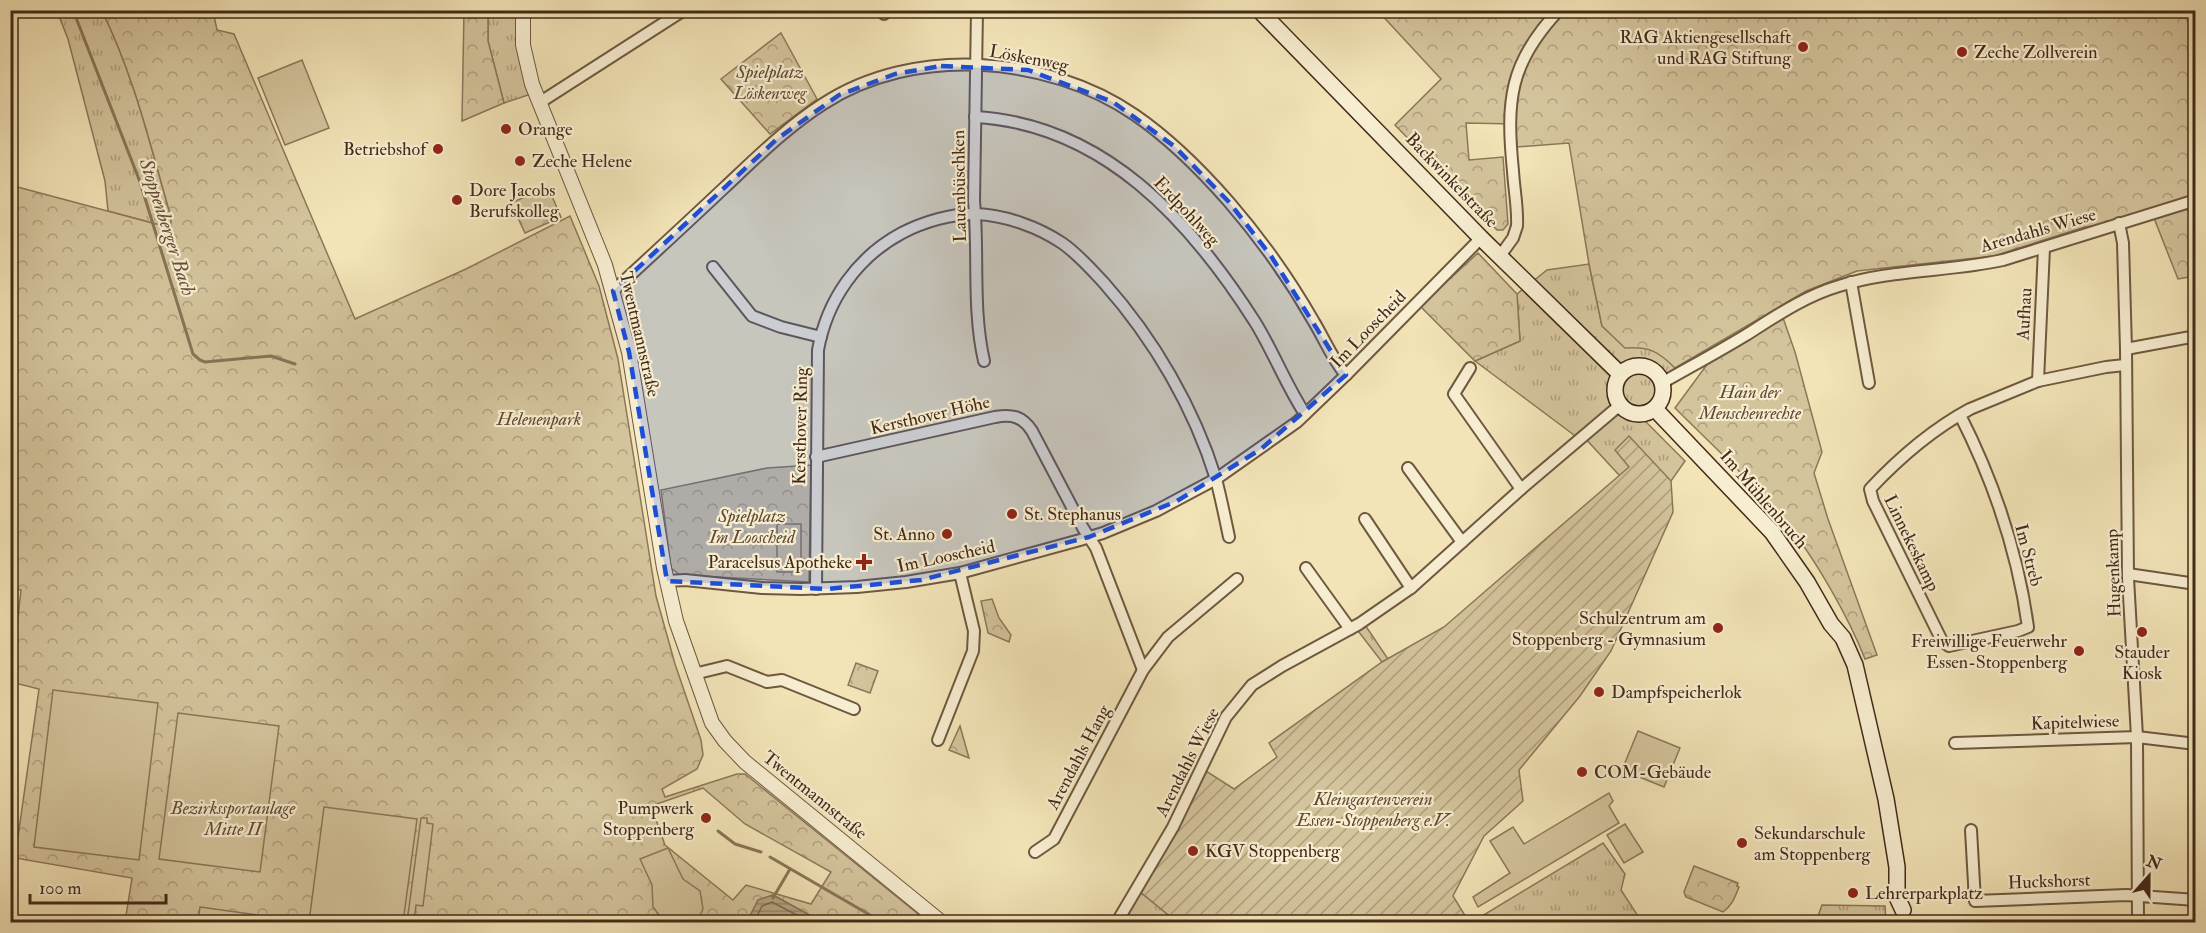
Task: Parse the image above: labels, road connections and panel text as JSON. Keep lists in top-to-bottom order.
{
  "streets": {
    "main road": ["Backwinkelstraße", "Im Mühlenbruch"],
    "street": [
      "Löskenweg",
      "Lauenbüschken",
      "Erdpohlweg",
      "Arendahls Wiese",
      "Aufhau",
      "Im Looscheid",
      "Twentmannstraße",
      "Kersthover Höhe",
      "Kersthover Ring",
      "Linnekeskamp",
      "Im Streb",
      "Hugenkamp",
      "Kapitelwiese",
      "Arendahls Hang",
      "Huckshorst"
    ]
  },
  "crossings": [
    ["Löskenweg", "Lauenbüschken"],
    ["Löskenweg", "Im Looscheid"],
    ["Löskenweg", "Twentmannstraße"],
    ["Backwinkelstraße", "Arendahls Wiese"],
    ["Backwinkelstraße", "Im Looscheid"],
    ["Backwinkelstraße", "Im Mühlenbruch"],
    ["Lauenbüschken", "Erdpohlweg"],
    ["Lauenbüschken", "Kersthover Ring"],
    ["Erdpohlweg", "Im Looscheid"],
    ["Arendahls Wiese", "Aufhau"],
    ["Arendahls Wiese", "Im Mühlenbruch"],
    ["Arendahls Wiese", "Hugenkamp"],
    ["Aufhau", "Linnekeskamp"],
    ["Im Looscheid", "Twentmannstraße"],
    ["Im Looscheid", "Kersthover Höhe"],
    ["Im Looscheid", "Kersthover Ring"],
    ["Kersthover Höhe", "Kersthover Ring"],
    ["Linnekeskamp", "Im Streb"],
    ["Linnekeskamp", "Hugenkamp"],
    ["Hugenkamp", "Kapitelwiese"],
    ["Hugenkamp", "Huckshorst"]
  ],
  "water": ["Stoppenberger Bach"],
  "parks": [
    "Spielplatz Löskenweg",
    "Hain der Menschenrechte",
    "Helenenpark",
    "Spielplatz Im Looscheid",
    "Kleingartenverein Essen-Stoppenberg e.V.",
    "Bezirkssportanlage Mitte II"
  ],
  "places": {
    "other": [
      "RAG Aktiengesellschaft und RAG Stiftung",
      "Zeche Zollverein",
      "Orange",
      "Betriebshof",
      "Zeche Helene",
      "Dore Jacobs Berufskolleg",
      "St. Stephanus",
      "St. Anno",
      "Schulzentrum am Stoppenberg - Gymnasium",
      "Stauder Kiosk",
      "Freiwillige Feuerwehr Essen-Stoppenberg",
      "Dampfspeicherlok",
      "COM-Gebäude",
      "Pumpwerk Stoppenberg",
      "Sekundarschule am Stoppenberg",
      "KGV Stoppenberg",
      "Lehrerparkplatz"
    ],
    "health": ["Paracelsus Apotheke"]
  },
  "scale_bar": "100 m",
  "north": "top"
}
